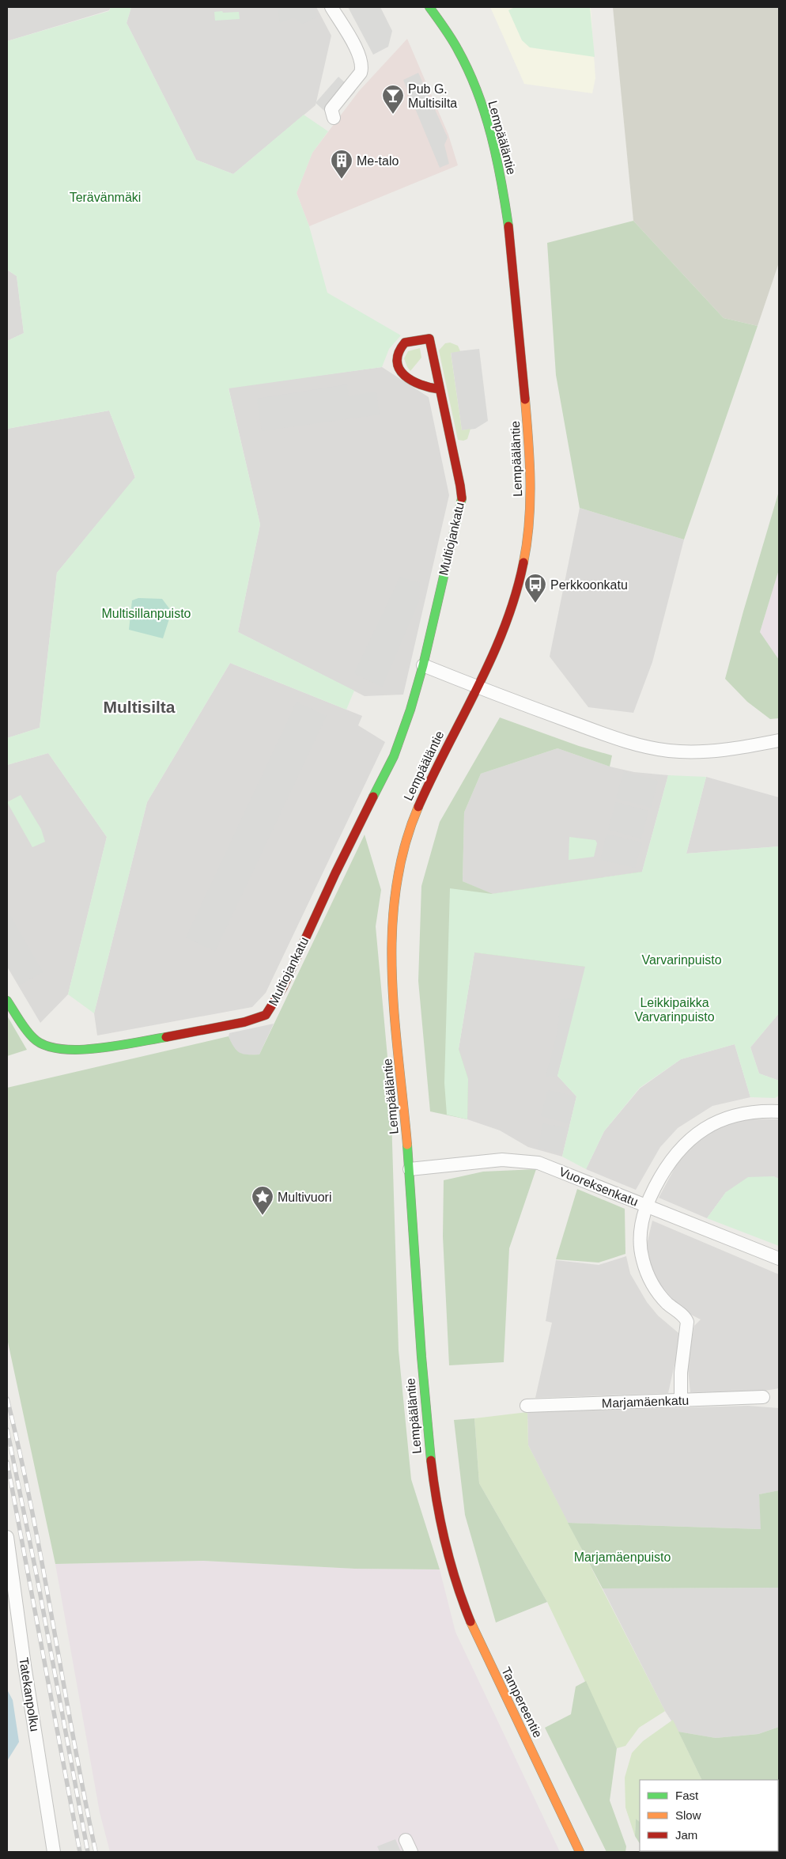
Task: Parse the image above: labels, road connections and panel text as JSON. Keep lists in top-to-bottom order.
{
  "streets": {
    "main road": ["Lempääläntie", "Multiojankatu", "Tampereentie"],
    "street": ["Vuoreksenkatu", "Marjamäenkatu", "Tatekanpolku"]
  },
  "crossings": [
    ["Lempääläntie", "Vuoreksenkatu"],
    ["Lempääläntie", "Tampereentie"]
  ],
  "districts": ["Multisilta"],
  "parks": [
    "Terävänmäki",
    "Multisillanpuisto",
    "Varvarinpuisto",
    "Leikkipaikka Varvarinpuisto",
    "Marjamäenpuisto"
  ],
  "places": {
    "bar": ["Pub G. Multisilta"],
    "building": ["Me-talo"],
    "bus stop": ["Perkkoonkatu"],
    "place": ["Multivuori"]
  },
  "legend": ["Fast", "Slow", "Jam"]
}
